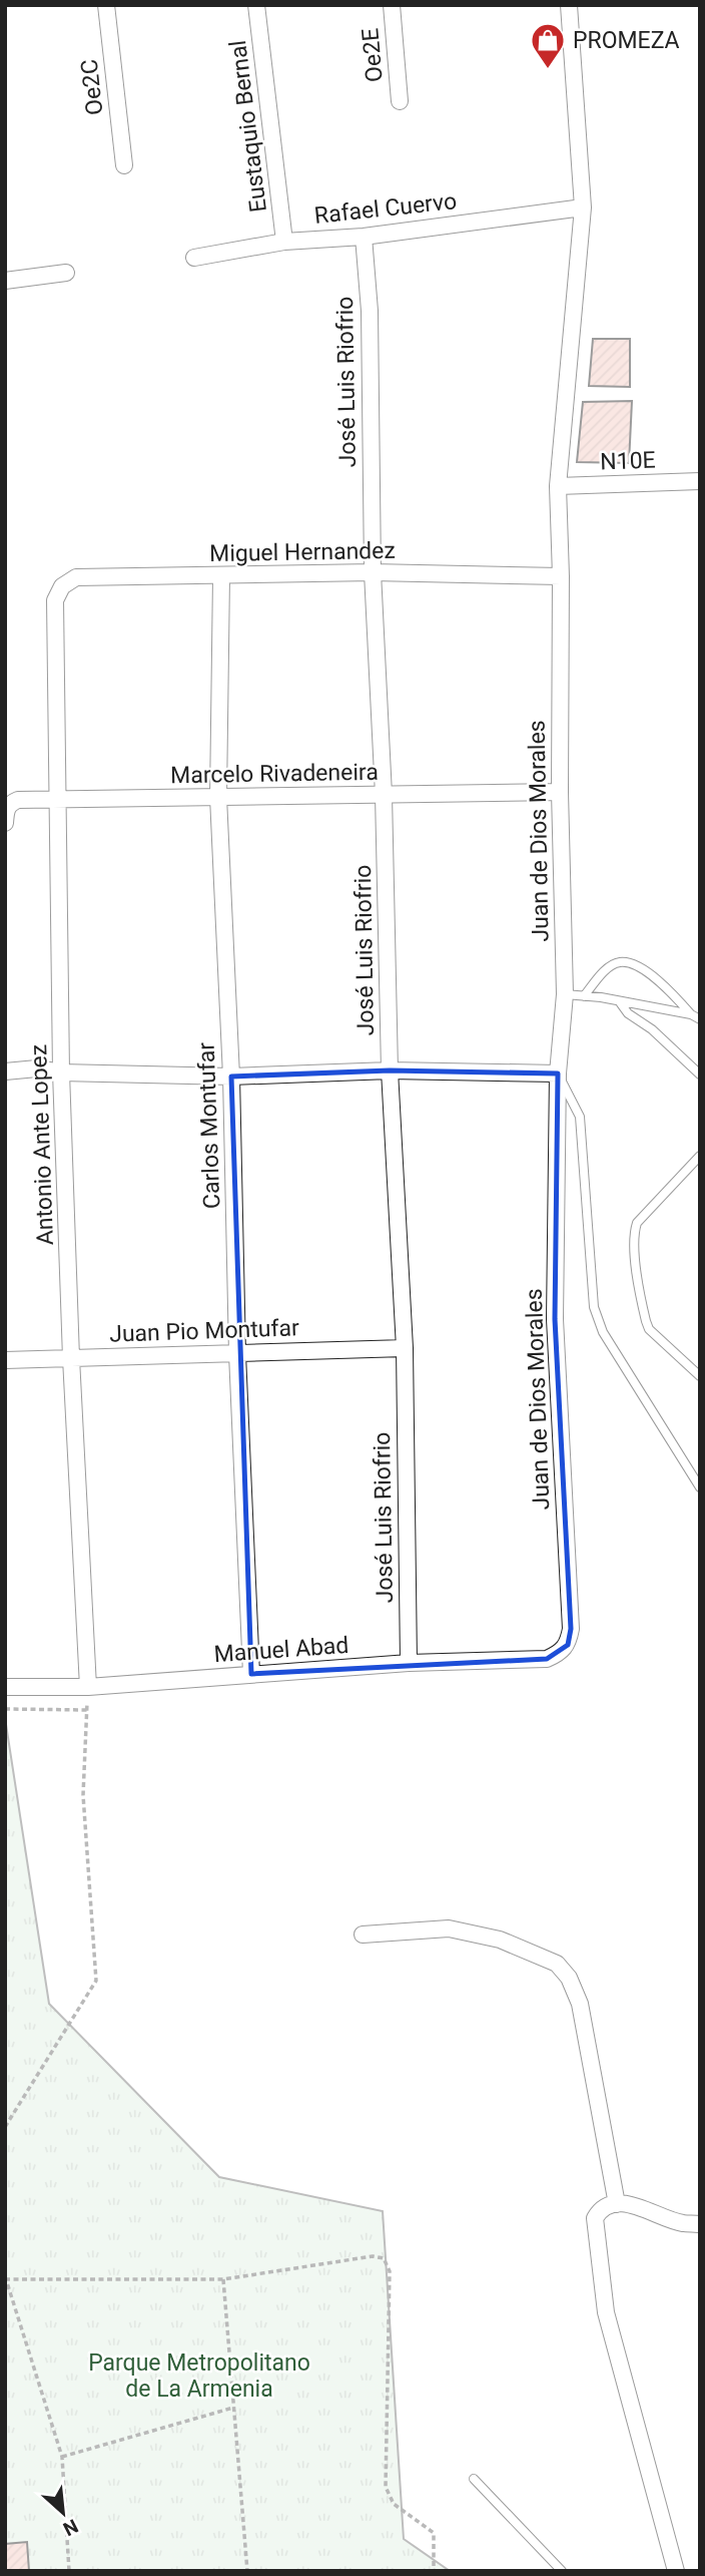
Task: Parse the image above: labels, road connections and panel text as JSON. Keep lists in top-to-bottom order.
{
  "streets": {
    "street": [
      "Oe2E",
      "Oe2C",
      "Eustaquio Bernal",
      "Rafael Cuervo",
      "José Luis Riofrio",
      "N10E",
      "Miguel Hernandez",
      "Marcelo Rivadeneira",
      "Juan de Dios Morales",
      "Carlos Montufar",
      "Antonio Ante Lopez",
      "Juan Pio Montufar",
      "Manuel Abad"
    ]
  },
  "crossings": [
    ["Eustaquio Bernal", "Rafael Cuervo"],
    ["Rafael Cuervo", "José Luis Riofrio"],
    ["Rafael Cuervo", "Juan de Dios Morales"],
    ["José Luis Riofrio", "Miguel Hernandez"],
    ["José Luis Riofrio", "Marcelo Rivadeneira"],
    ["José Luis Riofrio", "Juan Pio Montufar"],
    ["José Luis Riofrio", "Manuel Abad"],
    ["N10E", "Juan de Dios Morales"],
    ["Miguel Hernandez", "Juan de Dios Morales"],
    ["Miguel Hernandez", "Carlos Montufar"],
    ["Miguel Hernandez", "Antonio Ante Lopez"],
    ["Marcelo Rivadeneira", "Juan de Dios Morales"],
    ["Marcelo Rivadeneira", "Carlos Montufar"],
    ["Marcelo Rivadeneira", "Antonio Ante Lopez"],
    ["Juan de Dios Morales", "Manuel Abad"],
    ["Carlos Montufar", "Juan Pio Montufar"],
    ["Carlos Montufar", "Manuel Abad"],
    ["Antonio Ante Lopez", "Juan Pio Montufar"],
    ["Antonio Ante Lopez", "Manuel Abad"]
  ],
  "parks": ["Parque Metropolitano de La Armenia"],
  "places": {
    "shop": ["PROMEZA"]
  },
  "north": "bottom right"
}
